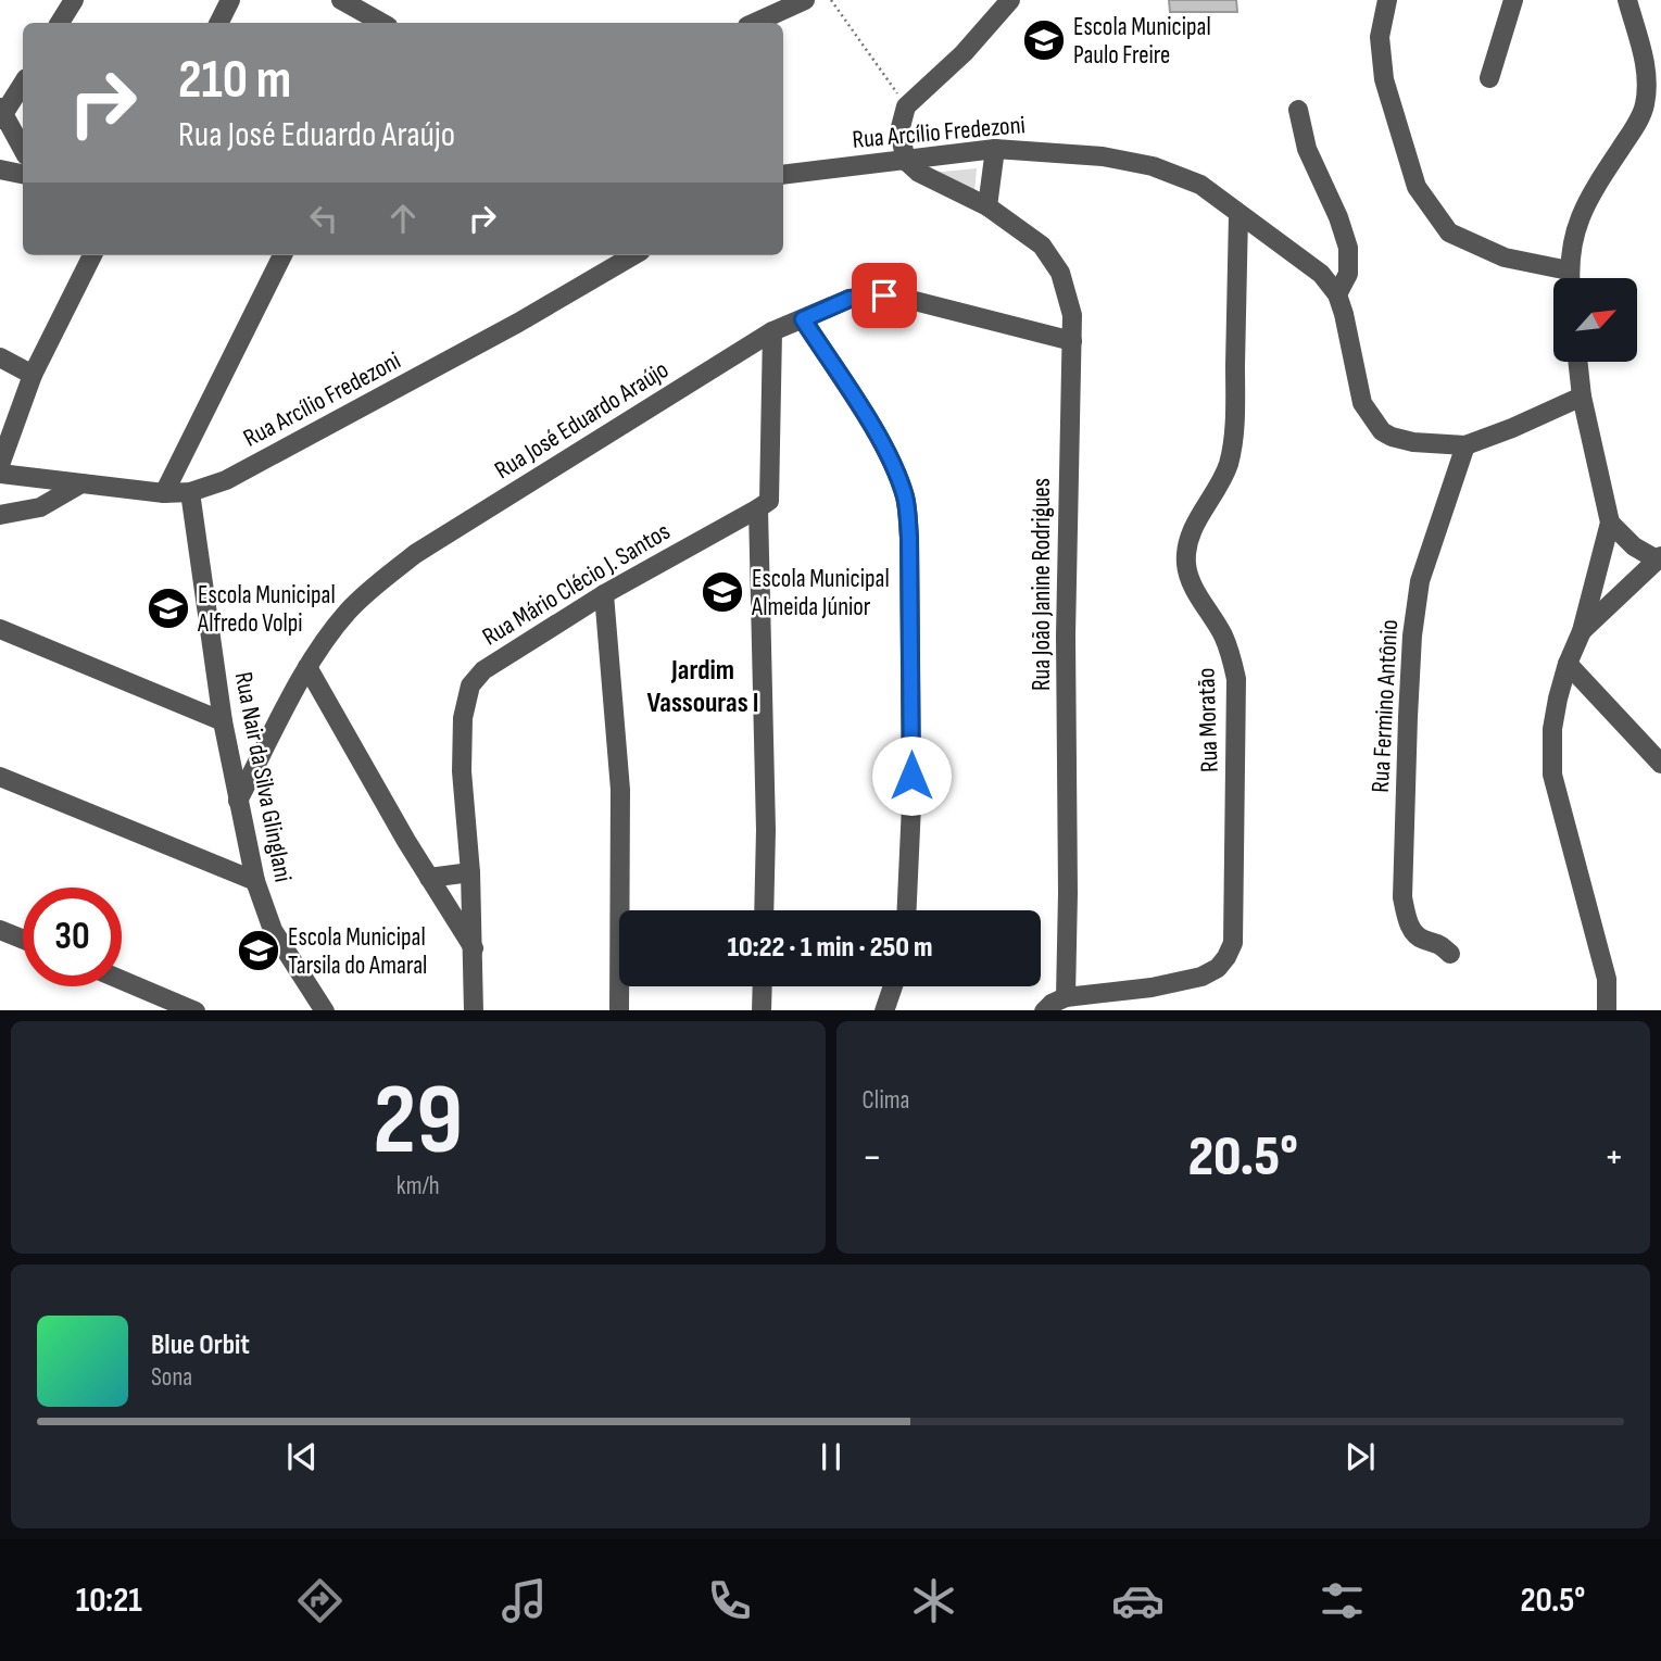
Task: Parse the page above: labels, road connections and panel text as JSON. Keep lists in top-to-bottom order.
{
  "streets": {
    "street": [
      "Rua Arcílio Fredezoni",
      "Rua José Eduardo Araújo",
      "Rua Mário Clécio J. Santos",
      "Rua João Janine Rodrigues",
      "Rua Fermino Antônio",
      "Rua Moratão",
      "Rua Nair da Silva Glinglani"
    ]
  },
  "crossings": [
    ["Rua Arcílio Fredezoni", "Rua João Janine Rodrigues"],
    ["Rua Arcílio Fredezoni", "Rua Fermino Antônio"],
    ["Rua Arcílio Fredezoni", "Rua Moratão"],
    ["Rua Arcílio Fredezoni", "Rua Nair da Silva Glinglani"],
    ["Rua José Eduardo Araújo", "Rua João Janine Rodrigues"],
    ["Rua José Eduardo Araújo", "Rua Nair da Silva Glinglani"],
    ["Rua João Janine Rodrigues", "Rua Moratão"]
  ],
  "districts": ["Jardim Vassouras I"],
  "places": {
    "school or university": [
      "Escola Municipal Paulo Freire",
      "Escola Municipal Almeida Júnior",
      "Escola Municipal Alfredo Volpi",
      "Escola Municipal Tarsila do Amaral"
    ]
  },
  "north": "top right",
  "page": {
    "turn": ["210 m", "Rua José Eduardo Araújo"],
    "limit": "30",
    "trip": "10:22 · 1 min · 250 m",
    "tile": [
      ["29", "km/h"],
      "Clima"
    ],
    "heat": ["−", "20.5°", "+"],
    "song": ["Blue Orbit", "Sona"],
    "tabs": ["10:21", "20.5°"]
  }
}
